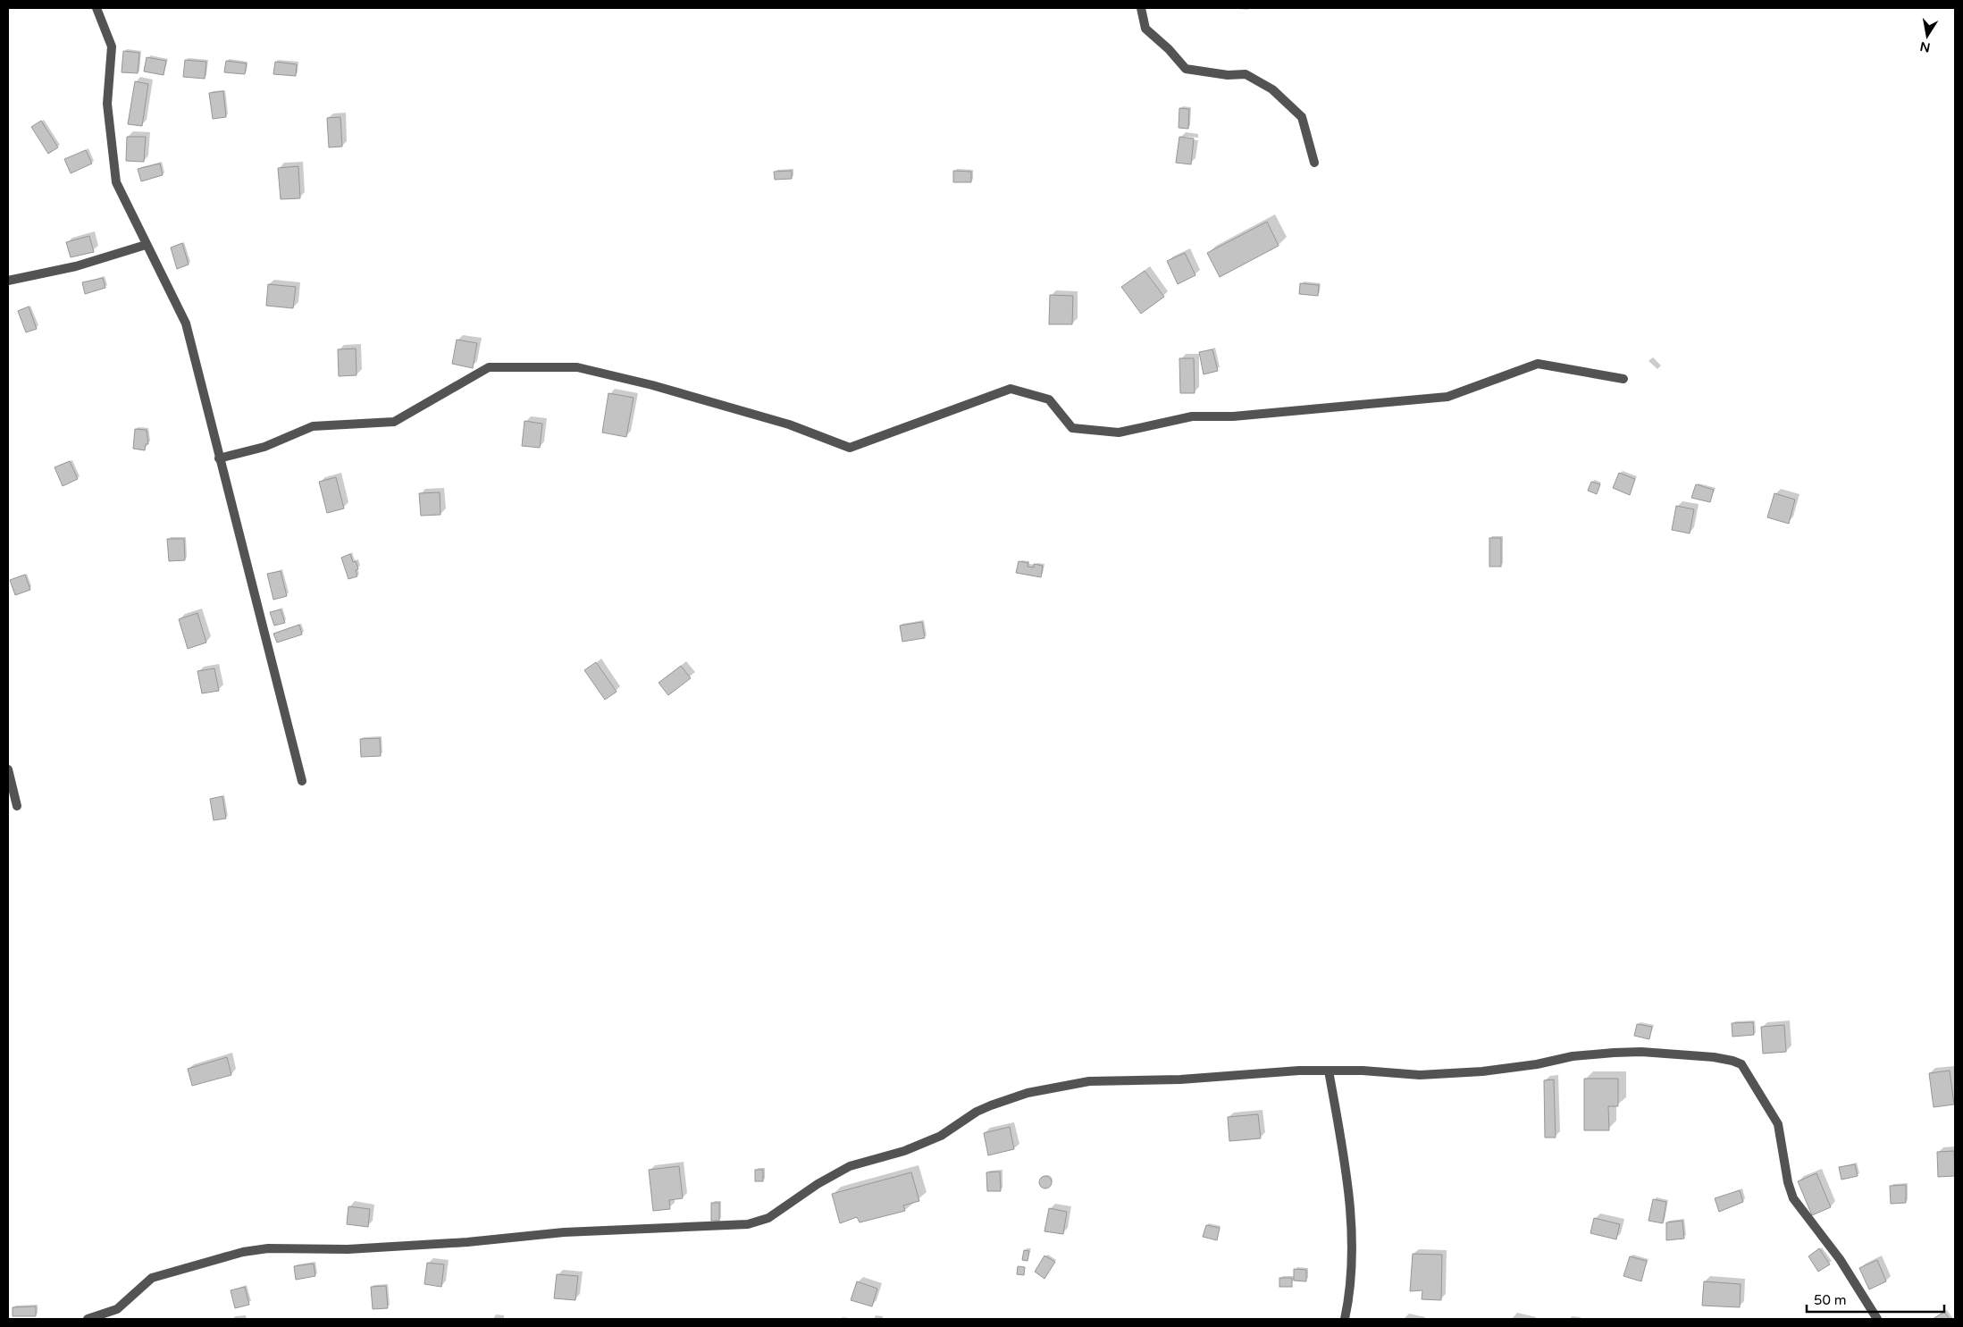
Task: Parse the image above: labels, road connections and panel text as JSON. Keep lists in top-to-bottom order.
{
  "scale_bar": "50 m",
  "north": "bottom"
}
